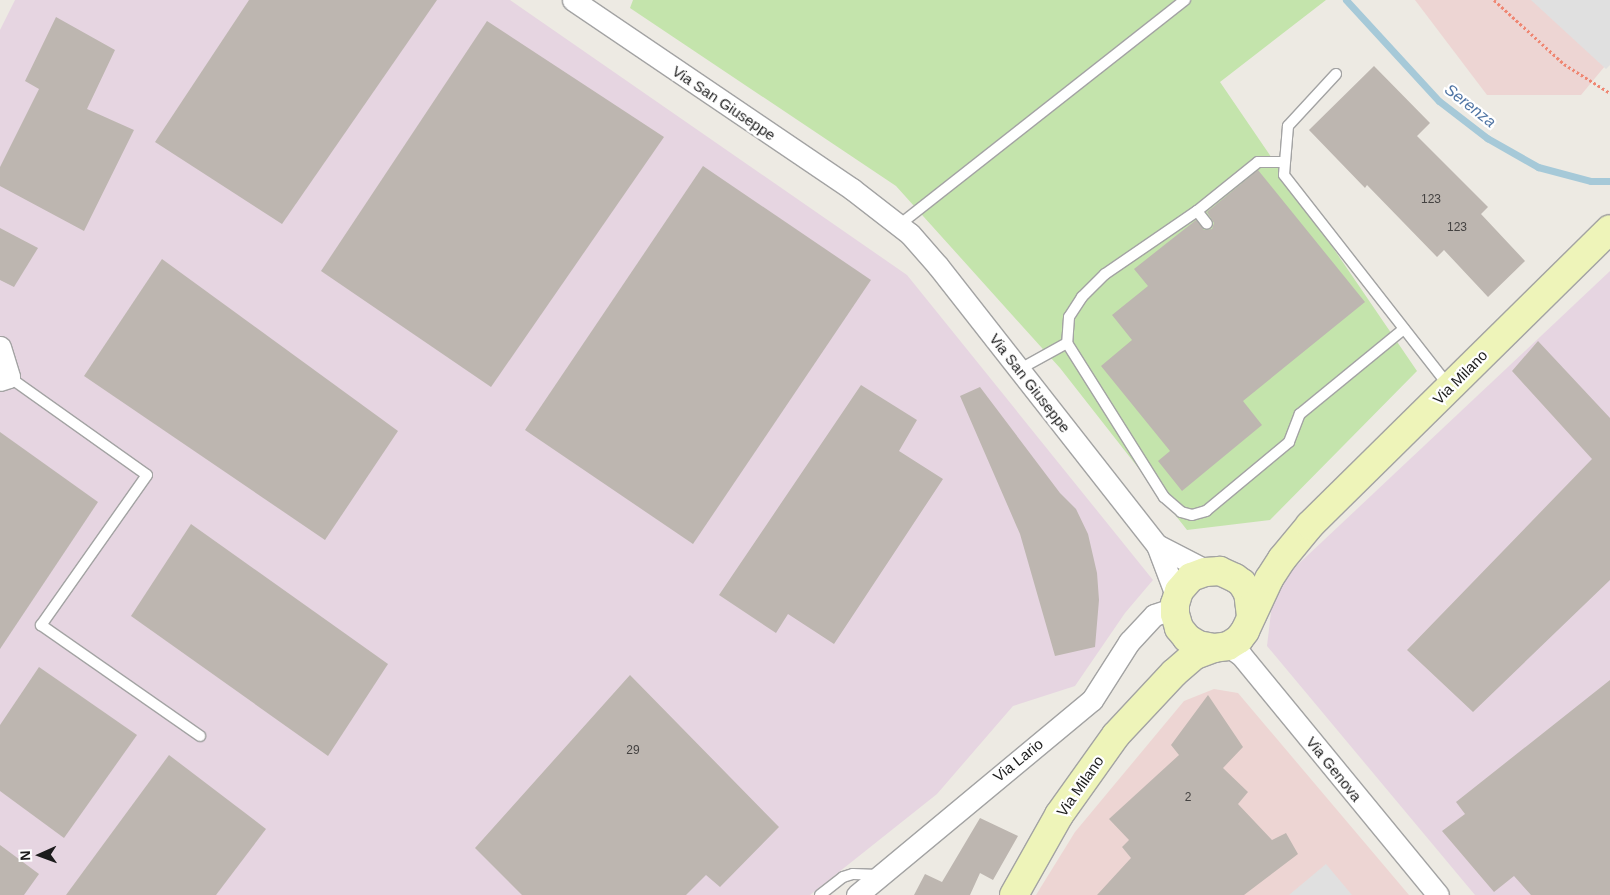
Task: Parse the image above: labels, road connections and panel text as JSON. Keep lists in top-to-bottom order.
{
  "streets": {
    "main road": ["Via Milano"],
    "street": ["Via San Giuseppe", "Via Lario", "Via Genova"]
  },
  "crossings": [
    ["Via San Giuseppe", "Via Milano"],
    ["Via San Giuseppe", "Via Lario"],
    ["Via San Giuseppe", "Via Genova"],
    ["Via Milano", "Via Lario"],
    ["Via Milano", "Via Genova"],
    ["Via Lario", "Via Genova"]
  ],
  "water": ["Serenza"],
  "house_numbers": [
    "123",
    "123",
    "29",
    "2"
  ],
  "north": "left"
}
